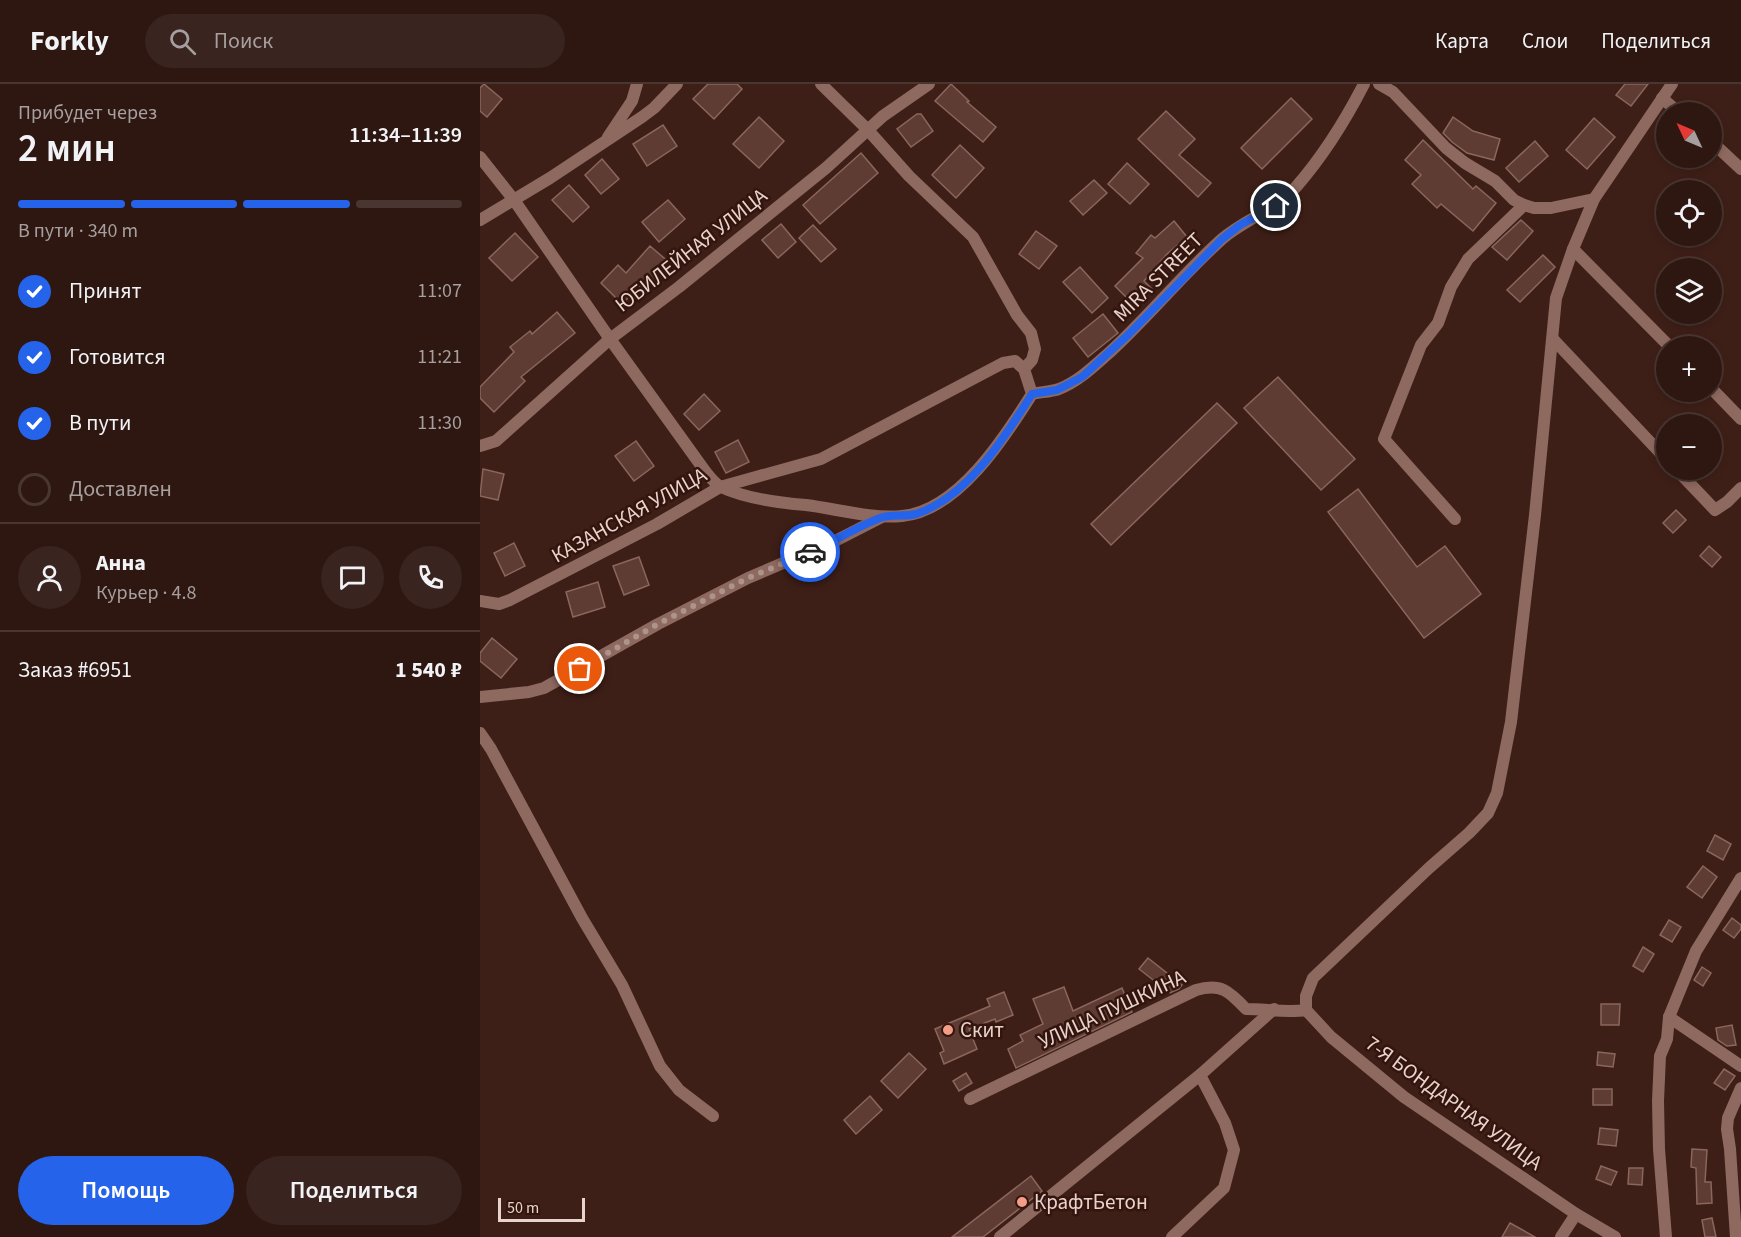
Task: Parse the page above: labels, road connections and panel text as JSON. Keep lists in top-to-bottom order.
{
  "streets": {
    "street": [
      "ЮБИЛЕЙНАЯ УЛИЦА",
      "MIRA STREET",
      "КАЗАНСКАЯ УЛИЦА",
      "УЛИЦА ПУШКИНА",
      "7-Я БОНДАРНАЯ УЛИЦА"
    ]
  },
  "crossings": [
    ["УЛИЦА ПУШКИНА", "7-Я БОНДАРНАЯ УЛИЦА"]
  ],
  "places": ["Скит", "КрафтБетон"],
  "scale_bar": "50 m",
  "north": "top left",
  "page": {
    "header": "Forkly",
    "search": "Поиск",
    "nav": ["Карта", "Слои", "Поделиться"],
    "heading": ["2 мин", "Прибудет через", "11:34–11:39"],
    "panel": [
      "Анна",
      "Курьер · 4.8",
      "Заказ #6951",
      "1 540 ₽"
    ],
    "map_buttons": ["+", "−"],
    "bar": "В пути · 340 m",
    "list": [
      ["Принят", "11:07"],
      ["Готовится", "11:21"],
      ["В пути", "11:30"],
      "Доставлен"
    ],
    "buttons": ["Помощь", "Поделиться"],
    "scale": "50 m"
  }
}
